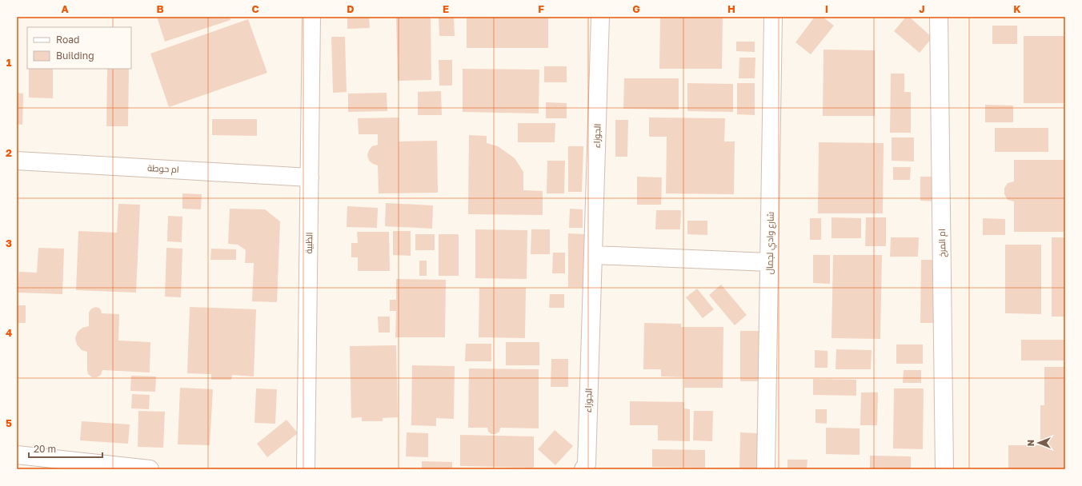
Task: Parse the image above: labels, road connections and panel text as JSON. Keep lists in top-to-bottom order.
{
  "streets": {
    "street": [
      "الجوزاء",
      "ام حوطة",
      "الظبية",
      "شارع وادي لجمال",
      "ام المرخ"
    ]
  },
  "crossings": [
    ["ام حوطة", "الظبية"]
  ],
  "legend": ["Road", "Building"],
  "scale_bar": "20 m",
  "north": "left",
  "grid": {
    "columns": [
      "A",
      "B",
      "C",
      "D",
      "E",
      "F",
      "G",
      "H",
      "I",
      "J",
      "K"
    ],
    "rows": [
      "1",
      "2",
      "3",
      "4",
      "5"
    ]
  }
}
